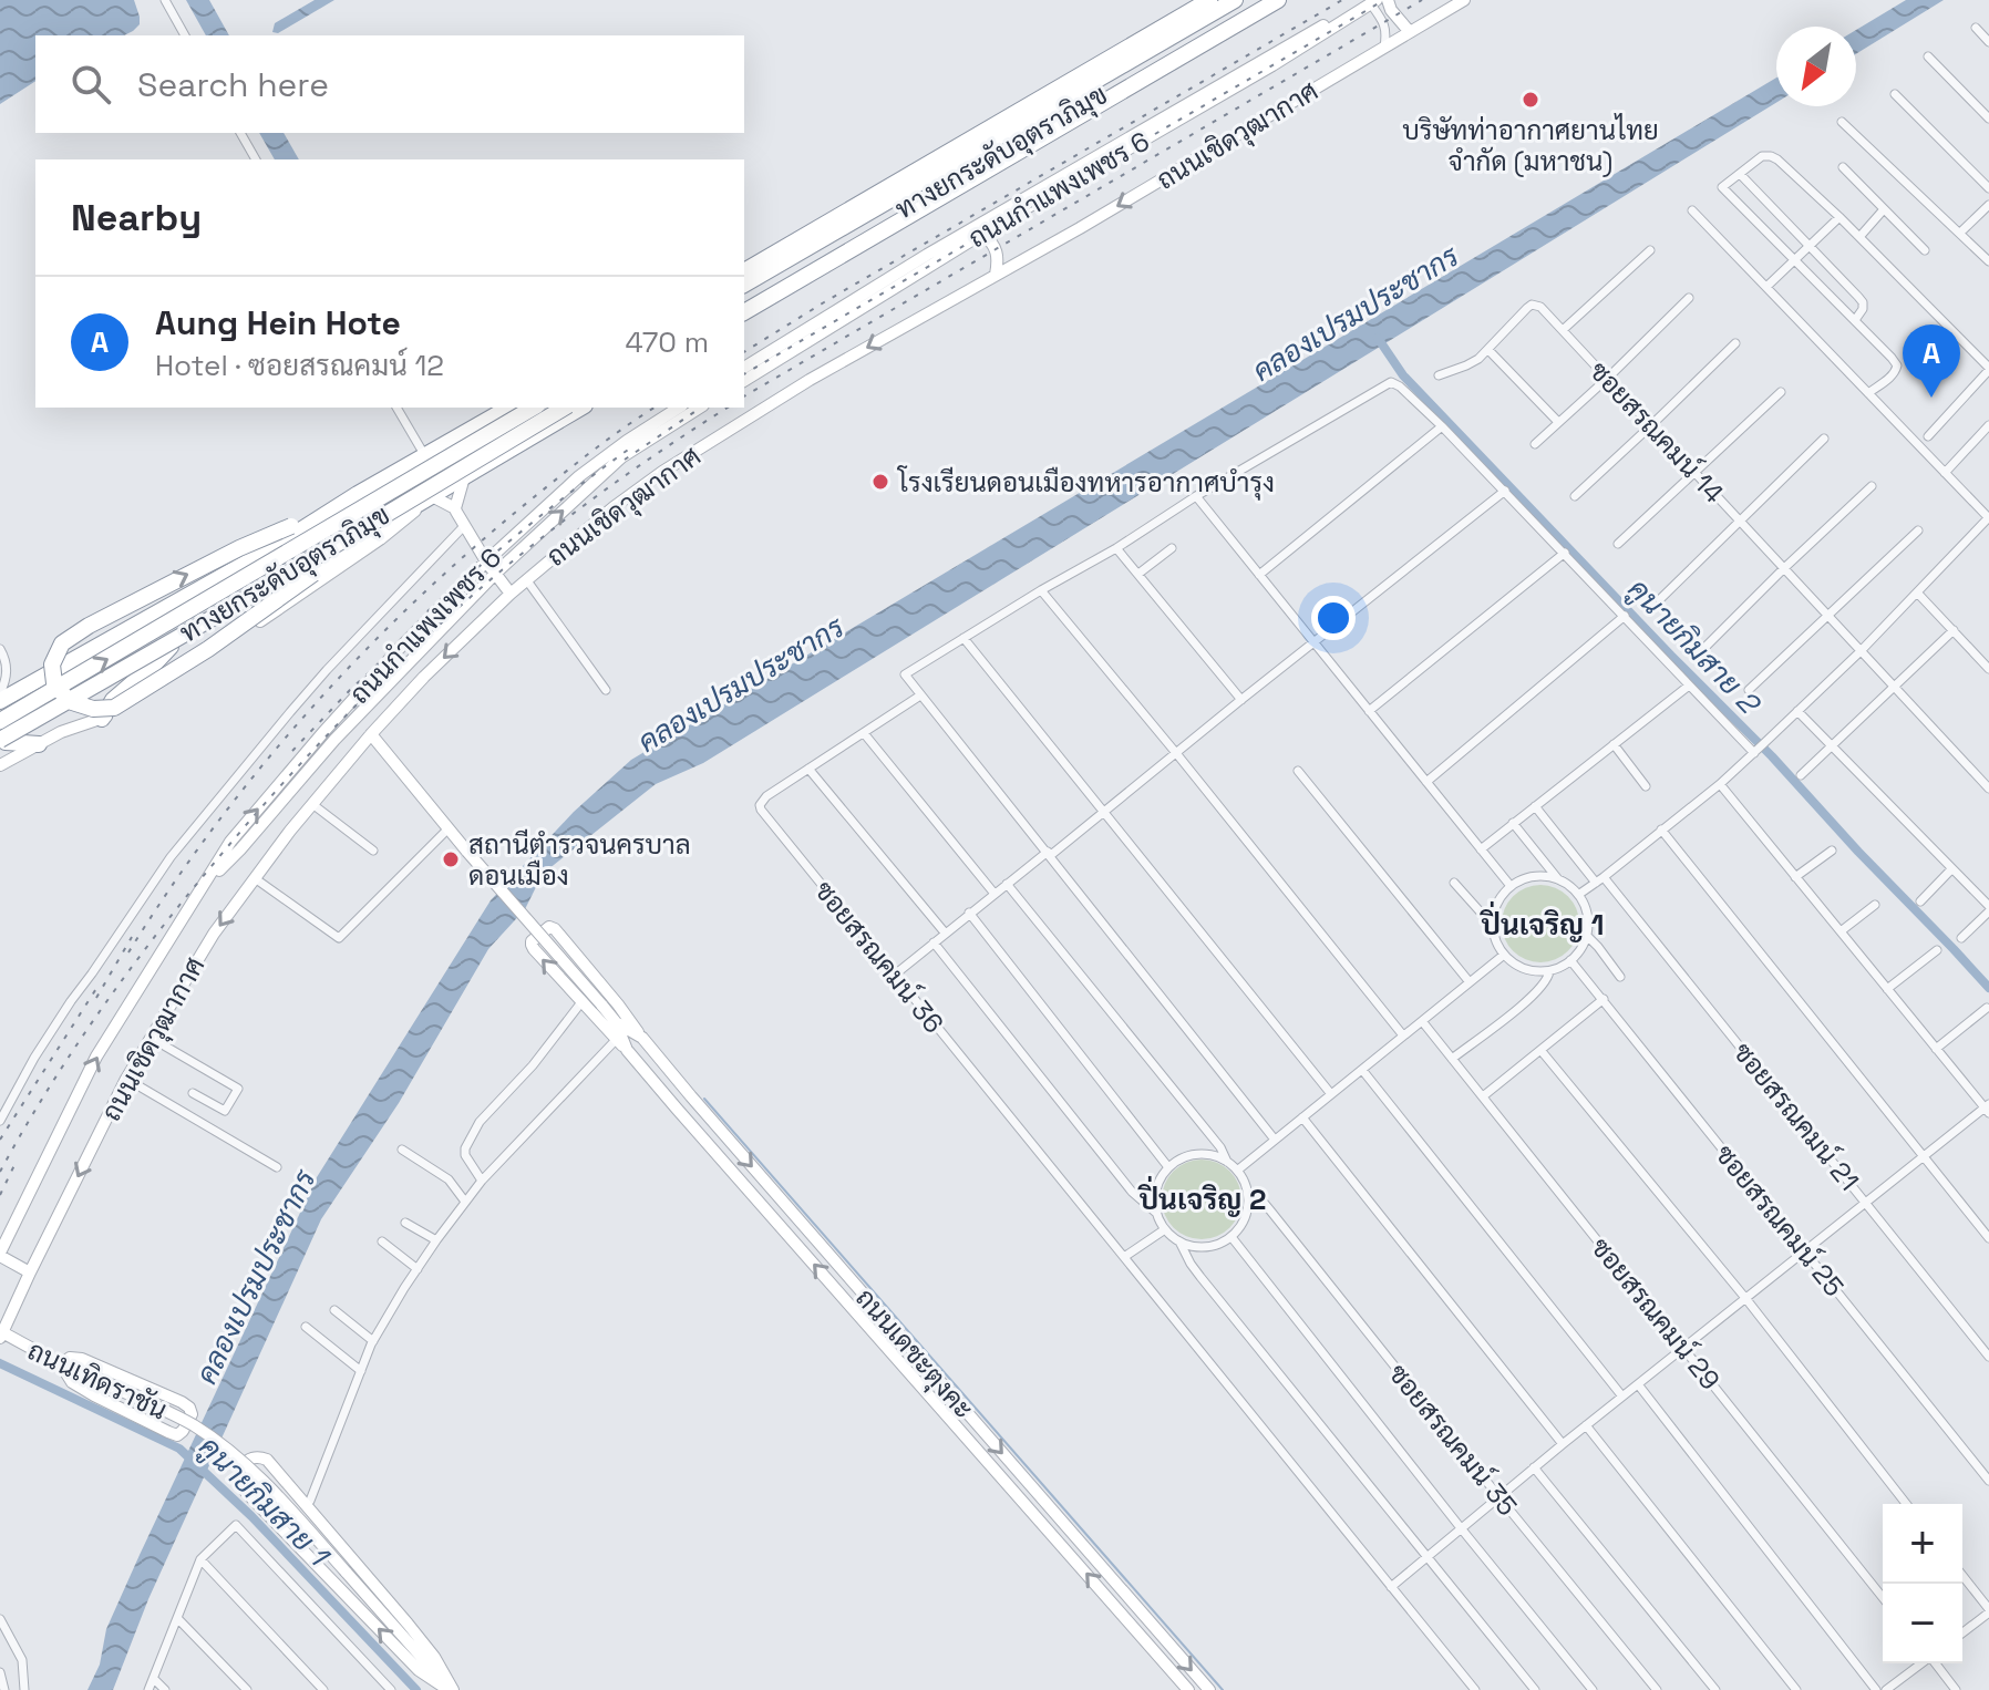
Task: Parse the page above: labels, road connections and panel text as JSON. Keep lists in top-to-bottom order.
{
  "streets": {
    "highway": ["ทางยกระดับอุตราภิมุข"],
    "main road": [
      "ถนนเชิดวุฒากาศ",
      "ถนนกำแพงเพชร 6",
      "ถนนเดชะตุงคะ",
      "ถนนเทิดราชัน"
    ],
    "street": [
      "ซอยสรณคมน์ 14",
      "ซอยสรณคมน์ 36",
      "ซอยสรณคมน์ 21",
      "ซอยสรณคมน์ 25",
      "ซอยสรณคมน์ 29",
      "ซอยสรณคมน์ 35"
    ]
  },
  "crossings": [
    ["ถนนเชิดวุฒากาศ", "ถนนกำแพงเพชร 6"],
    ["ถนนเชิดวุฒากาศ", "ถนนเดชะตุงคะ"],
    ["ถนนเชิดวุฒากาศ", "ถนนเทิดราชัน"]
  ],
  "one_way": ["ถนนเชิดวุฒากาศ"],
  "districts": ["ปิ่นเจริญ 1", "ปิ่นเจริญ 2"],
  "water": ["คลองเปรมประชากร", "คูนายกิมสาย 2", "คูนายกิมสาย 1"],
  "places": ["บริษัทท่าอากาศยานไทย จำกัด (มหาชน)", "โรงเรียนดอนเมืองทหารอากาศบำรุง", "สถานีตำรวจนครบาล ดอนเมือง"],
  "north": "bottom left",
  "page": {
    "search": "Search here",
    "heading": "Nearby",
    "list": [
      {
        "mark": "A",
        "name": "Aung Hein Hote",
        "note": "Hotel · ซอยสรณคมน์ 12",
        "value": "470 m"
      }
    ],
    "pins": "A",
    "map_buttons": ["+", "−"]
  }
}
